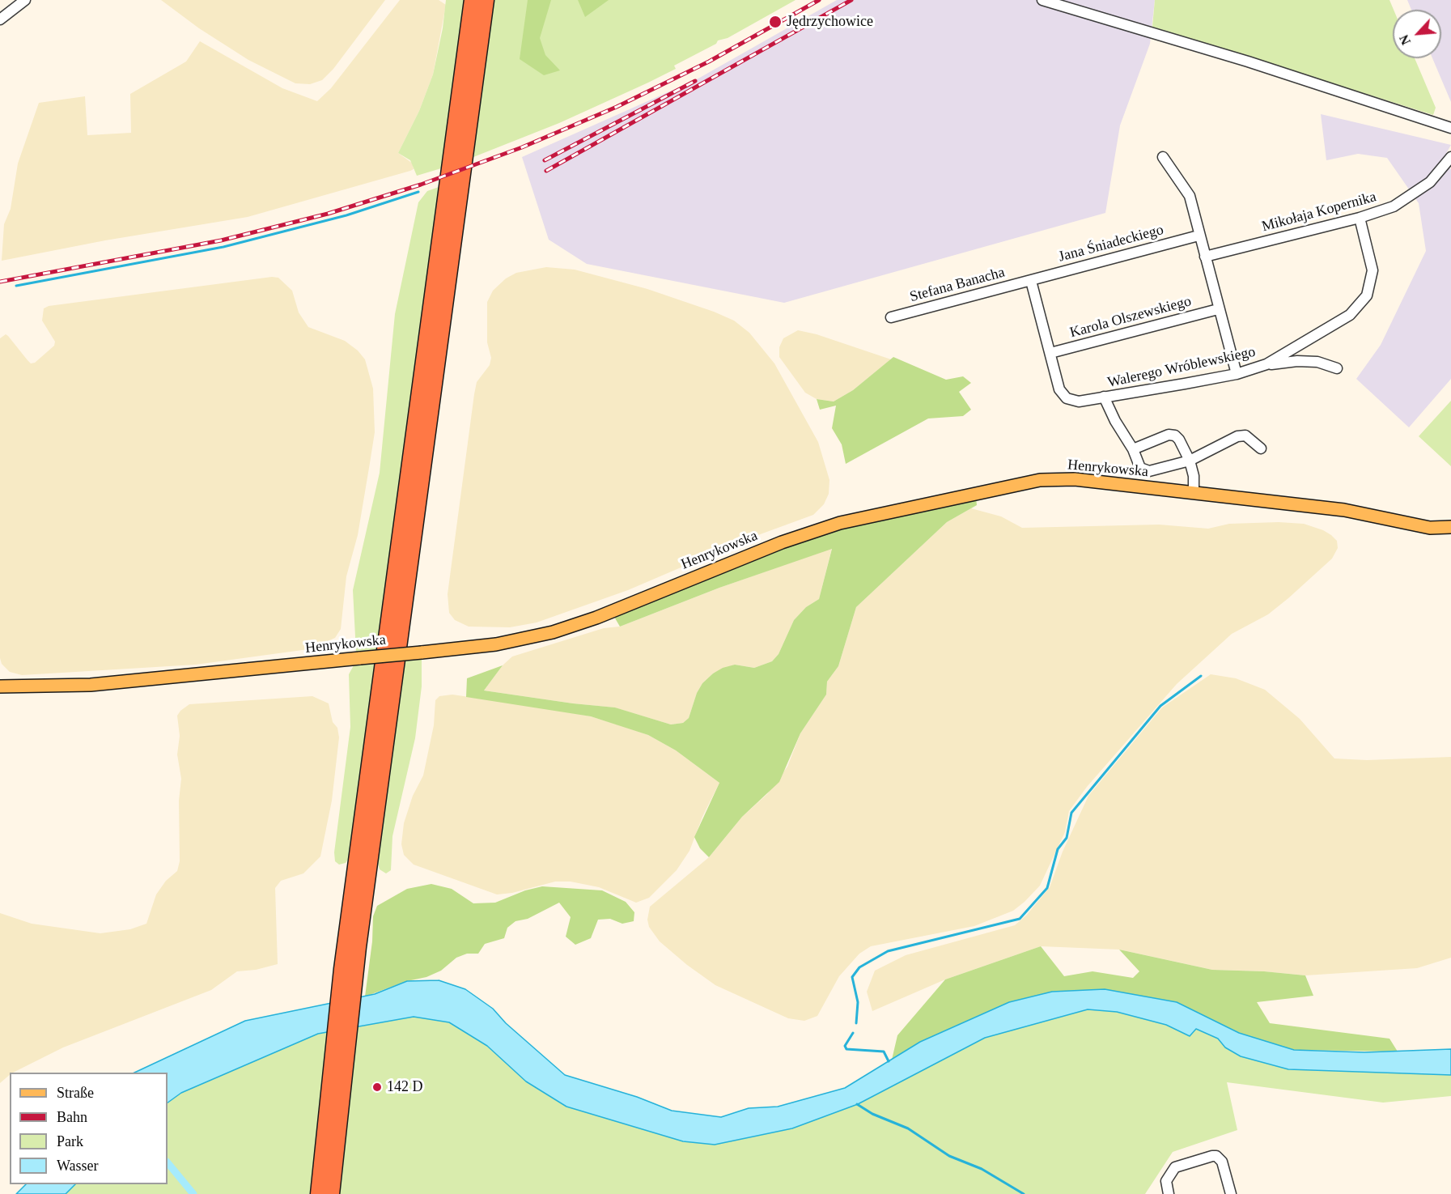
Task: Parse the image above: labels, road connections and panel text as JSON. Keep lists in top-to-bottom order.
{
  "streets": {
    "main road": ["Henrykowska"],
    "street": [
      "Mikołaja Kopernika",
      "Jana Śniadeckiego",
      "Stefana Banacha",
      "Karola Olszewskiego",
      "Walerego Wróblewskiego"
    ]
  },
  "crossings": [
    ["Mikołaja Kopernika", "Walerego Wróblewskiego"],
    ["Jana Śniadeckiego", "Stefana Banacha"]
  ],
  "places": ["Jędrzychowice", "142 D"],
  "legend": [
    "Straße",
    "Bahn",
    "Park",
    "Wasser"
  ],
  "north": "bottom left"
}
